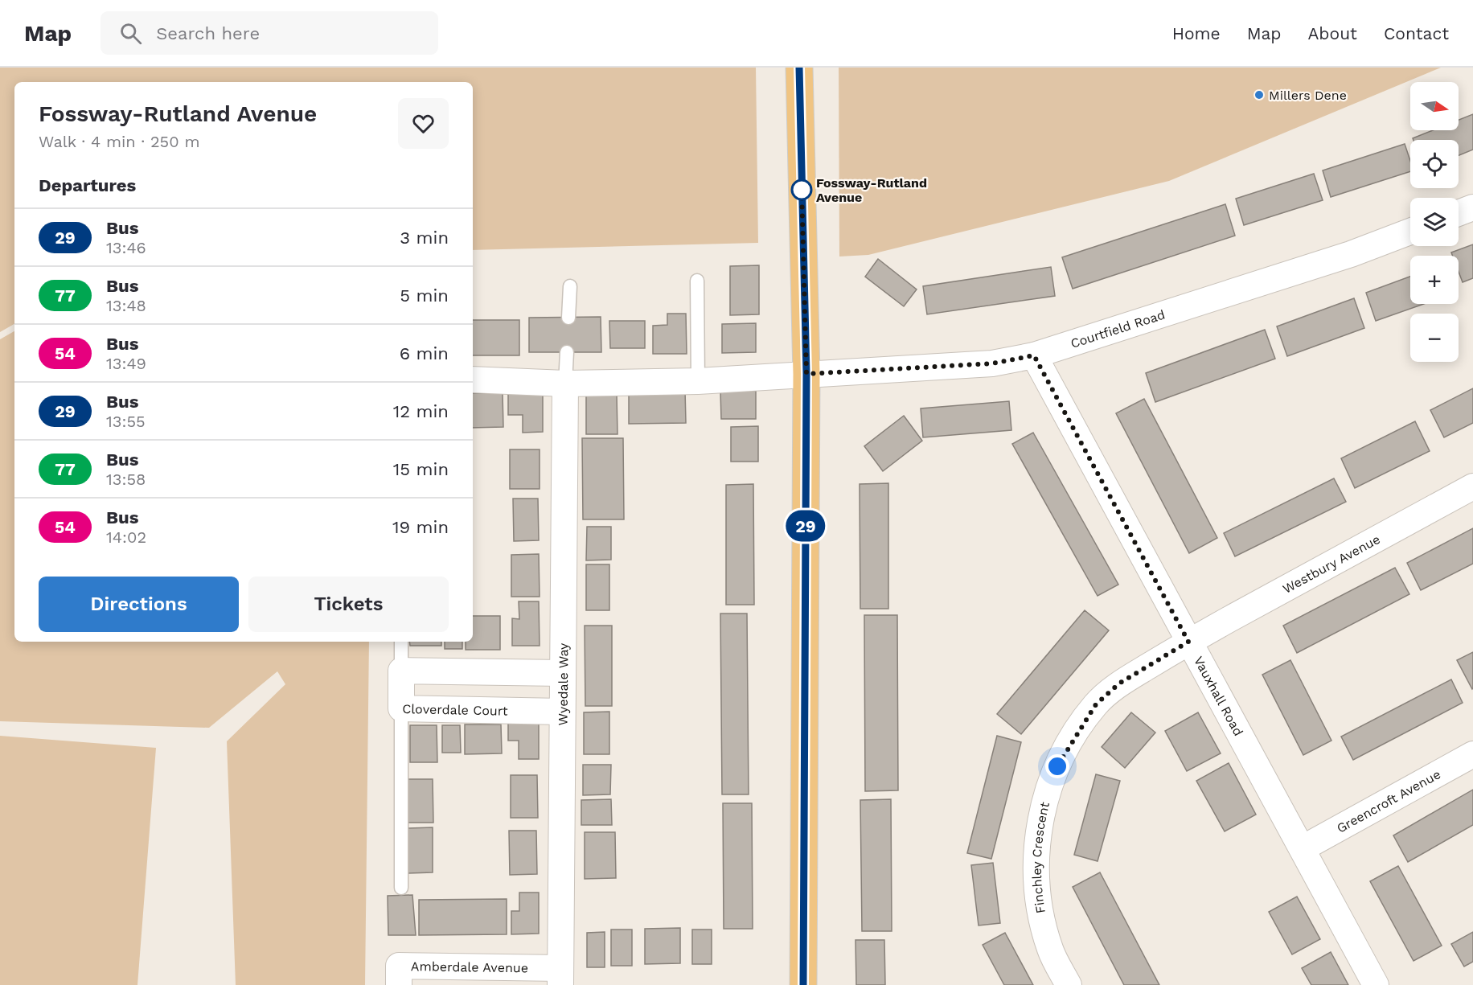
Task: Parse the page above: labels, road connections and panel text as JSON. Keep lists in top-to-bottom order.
{
  "streets": {
    "street": [
      "Courtfield Road",
      "Westbury Avenue",
      "Wyedale Way",
      "Vauxhall Road",
      "Cloverdale Court",
      "Greencroft Avenue",
      "Finchley Crescent",
      "Amberdale Avenue"
    ]
  },
  "crossings": [
    ["Courtfield Road", "Vauxhall Road"],
    ["Westbury Avenue", "Vauxhall Road"],
    ["Westbury Avenue", "Finchley Crescent"],
    ["Wyedale Way", "Cloverdale Court"],
    ["Wyedale Way", "Amberdale Avenue"],
    ["Vauxhall Road", "Greencroft Avenue"],
    ["Vauxhall Road", "Finchley Crescent"]
  ],
  "places": ["Millers Dene", "Fossway-Rutland Avenue"],
  "lines": ["bus line 29"],
  "north": "right",
  "page": {
    "header": "Map",
    "search": "Search here",
    "nav": [
      "Home",
      "Map",
      "About",
      "Contact"
    ],
    "on_map": "29",
    "map_buttons": ["+", "−"],
    "heading": [
      ["Fossway-Rutland Avenue", "Walk · 4 min · 250 m"],
      "Departures"
    ],
    "list": [
      {
        "mark": "29",
        "name": "Bus",
        "note": "13:46",
        "value": "3 min"
      },
      {
        "mark": "77",
        "name": "Bus",
        "note": "13:48",
        "value": "5 min"
      },
      {
        "mark": "54",
        "name": "Bus",
        "note": "13:49",
        "value": "6 min"
      },
      {
        "mark": "29",
        "name": "Bus",
        "note": "13:55",
        "value": "12 min"
      },
      {
        "mark": "77",
        "name": "Bus",
        "note": "13:58",
        "value": "15 min"
      },
      {
        "mark": "54",
        "name": "Bus",
        "note": "14:02",
        "value": "19 min"
      }
    ],
    "buttons": ["Directions", "Tickets"]
  }
}
